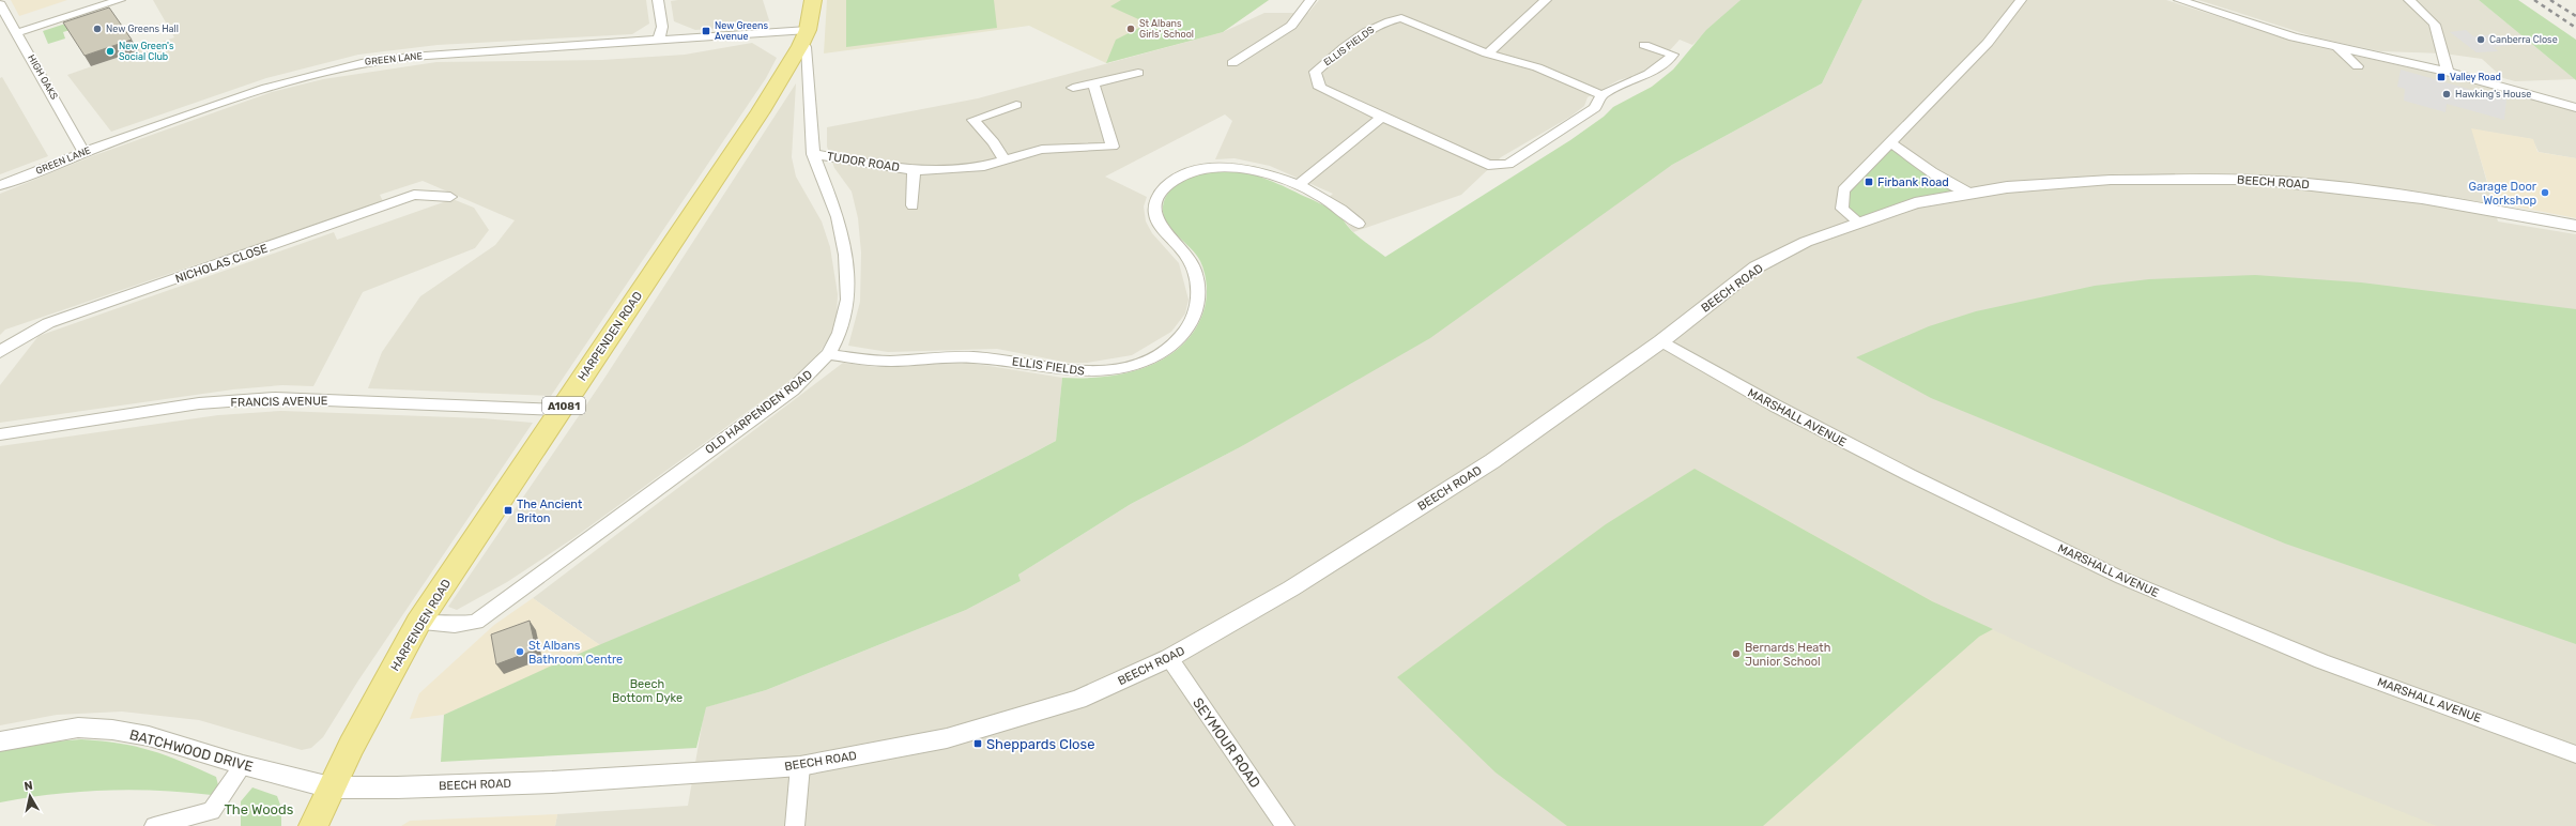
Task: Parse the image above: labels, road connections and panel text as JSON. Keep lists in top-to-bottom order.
{
  "streets": {
    "main road": ["HARPENDEN ROAD", "A1081"],
    "street": [
      "ELLIS FIELDS",
      "GREEN LANE",
      "HIGH OAKS",
      "TUDOR ROAD",
      "BEECH ROAD",
      "NICHOLAS CLOSE",
      "FRANCIS AVENUE",
      "OLD HARPENDEN ROAD",
      "MARSHALL AVENUE",
      "SEYMOUR ROAD",
      "BATCHWOOD DRIVE"
    ]
  },
  "crossings": [
    ["ELLIS FIELDS", "OLD HARPENDEN ROAD"],
    ["GREEN LANE", "HIGH OAKS"],
    ["GREEN LANE", "HARPENDEN ROAD"],
    ["GREEN LANE", "OLD HARPENDEN ROAD"],
    ["TUDOR ROAD", "OLD HARPENDEN ROAD"],
    ["BEECH ROAD", "HARPENDEN ROAD"],
    ["BEECH ROAD", "MARSHALL AVENUE"],
    ["BEECH ROAD", "SEYMOUR ROAD"],
    ["BEECH ROAD", "BATCHWOOD DRIVE"],
    ["HARPENDEN ROAD", "FRANCIS AVENUE"],
    ["HARPENDEN ROAD", "OLD HARPENDEN ROAD"],
    ["HARPENDEN ROAD", "BATCHWOOD DRIVE"]
  ],
  "parks": ["Beech Bottom Dyke", "The Woods"],
  "places": {
    "other": [
      "New Greens Hall",
      "St Albans Girls' School",
      "Canberra Close",
      "New Green's Social Club",
      "Hawking's House",
      "Garage Door Workshop",
      "St Albans Bathroom Centre",
      "Bernards Heath Junior School"
    ],
    "transit": [
      "New Greens Avenue",
      "Valley Road",
      "Firbank Road",
      "The Ancient Briton",
      "Sheppards Close"
    ]
  },
  "north": "top"
}
